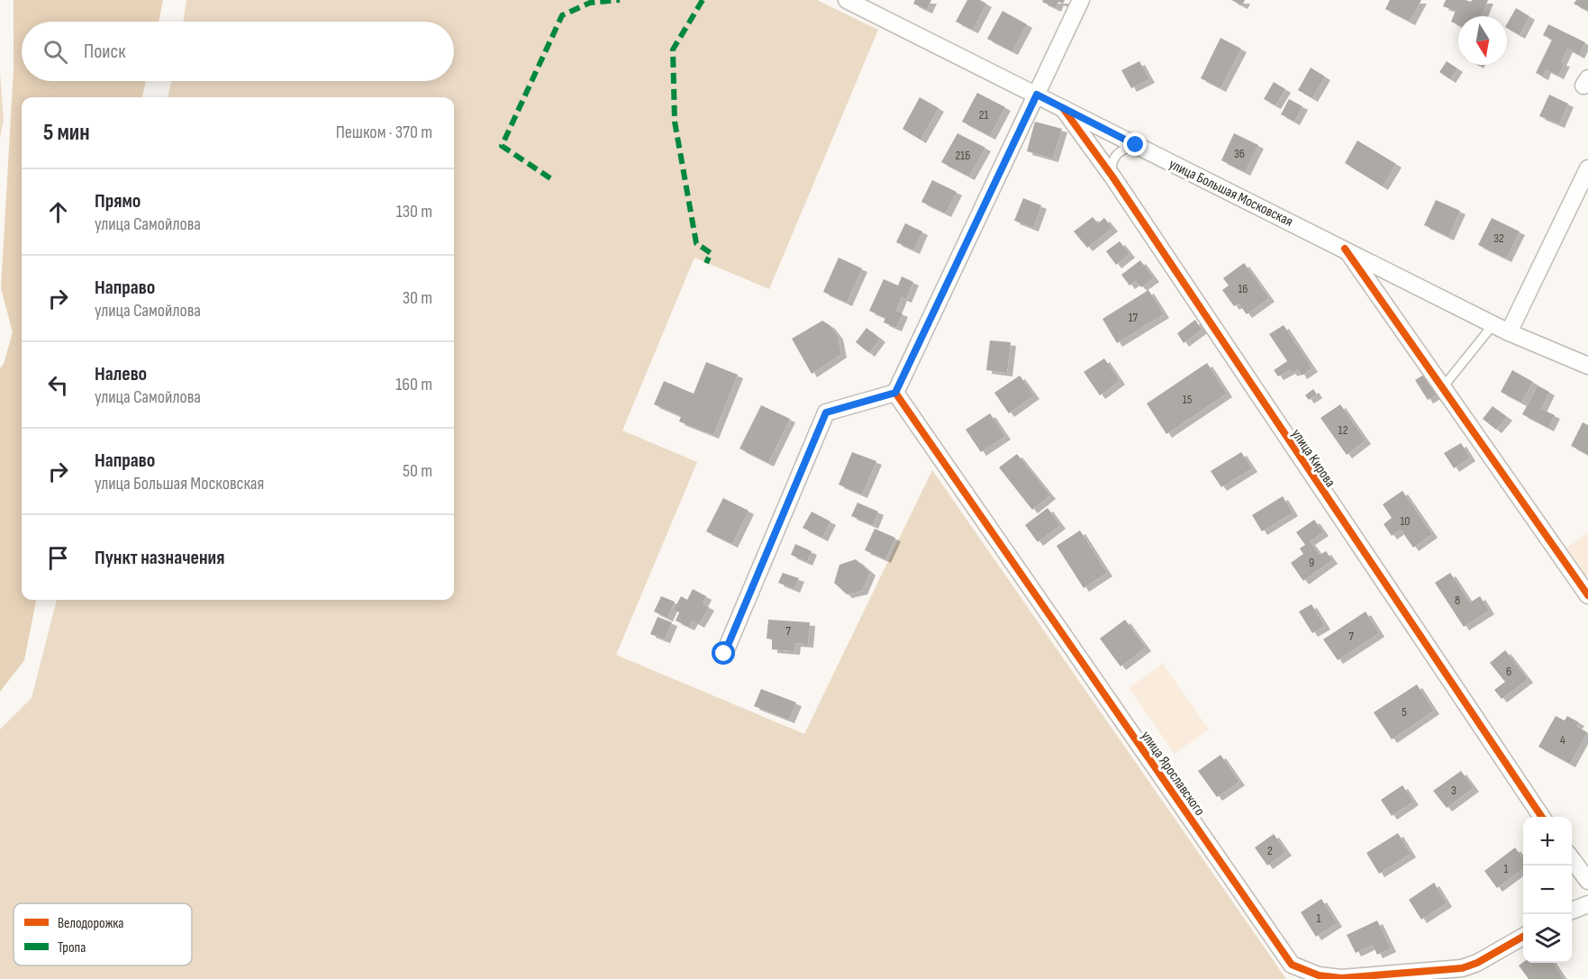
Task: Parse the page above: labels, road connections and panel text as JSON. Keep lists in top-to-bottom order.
{
  "streets": {
    "street": ["улица Большая Московская", "улица Кирова", "улица Ярославского"]
  },
  "crossings": [
    ["улица Большая Московская", "улица Кирова"]
  ],
  "house_numbers": [
    "21",
    "36",
    "21Б",
    "32",
    "16",
    "17",
    "15",
    "12",
    "10",
    "9",
    "8",
    "7",
    "7",
    "6",
    "5",
    "4",
    "3",
    "2",
    "1",
    "1"
  ],
  "legend": ["Велодорожка", "Тропа"],
  "north": "bottom",
  "page": {
    "search": "Поиск",
    "heading": ["5 мин", "Пешком · 370 m"],
    "list": [
      ["Прямо", "улица Самойлова", "130 m"],
      ["Направо", "улица Самойлова", "30 m"],
      ["Налево", "улица Самойлова", "160 m"],
      ["Направо", "улица Большая Московская", "50 m"],
      "Пункт назначения"
    ],
    "map_buttons": ["+", "−"]
  }
}
